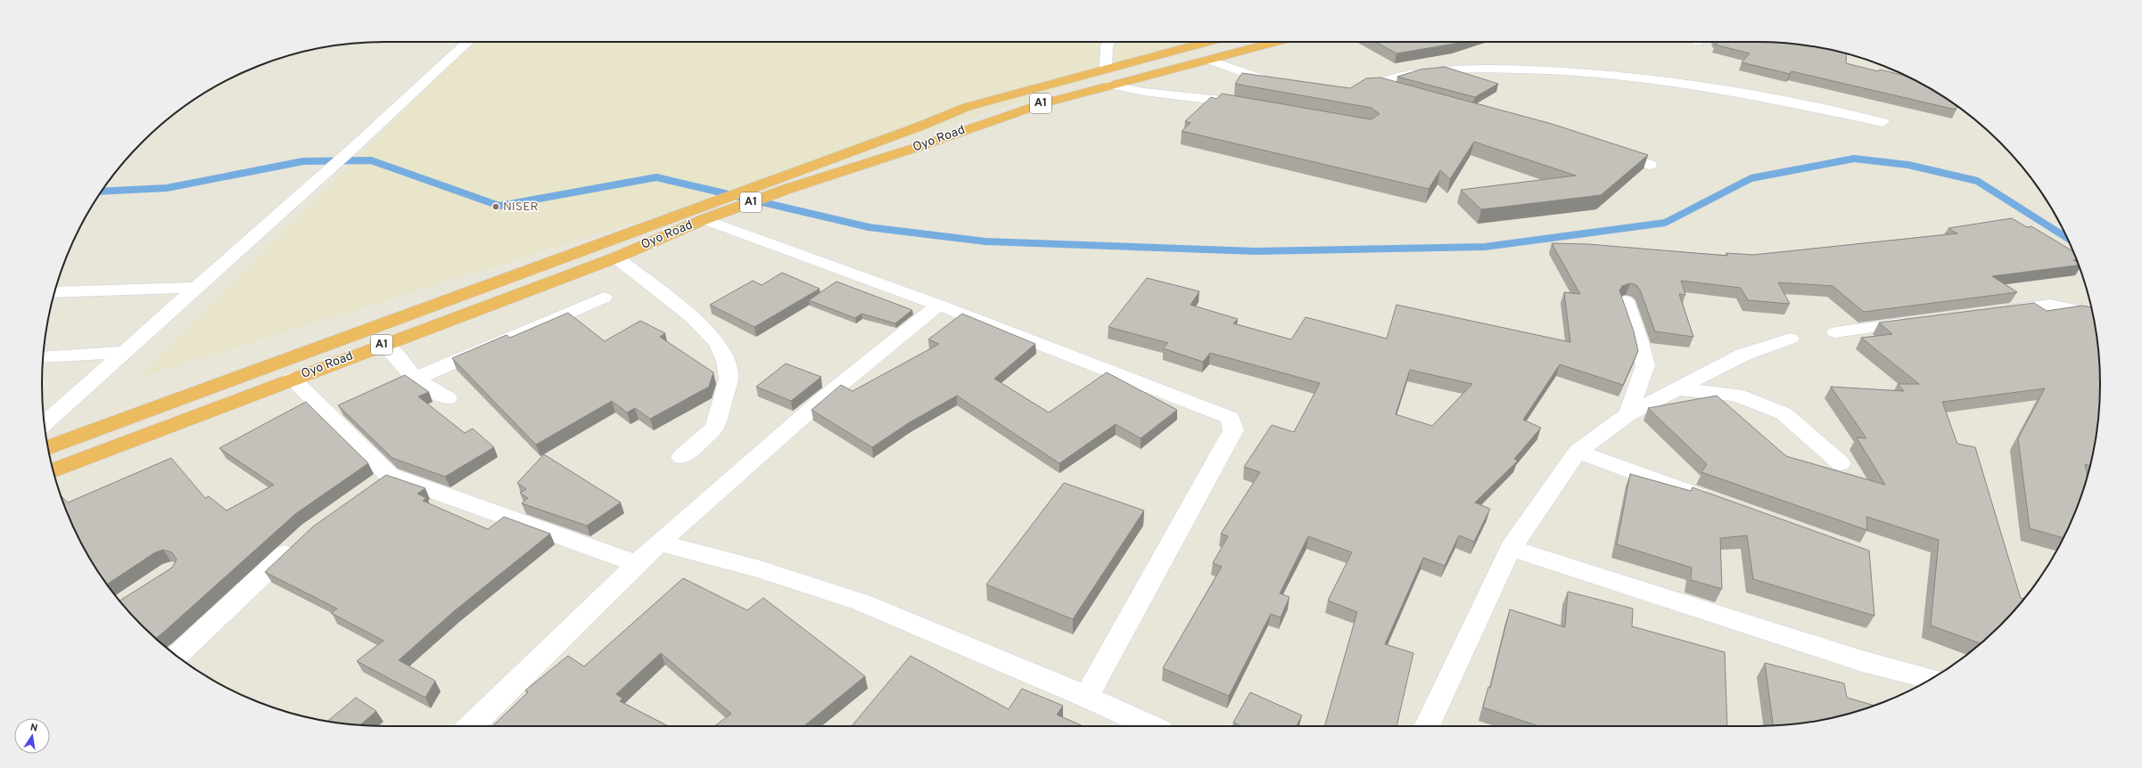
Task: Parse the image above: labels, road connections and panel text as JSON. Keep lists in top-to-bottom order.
{
  "streets": {
    "highway": ["A1", "Oyo Road"]
  },
  "places": ["NISER"],
  "north": "top"
}
